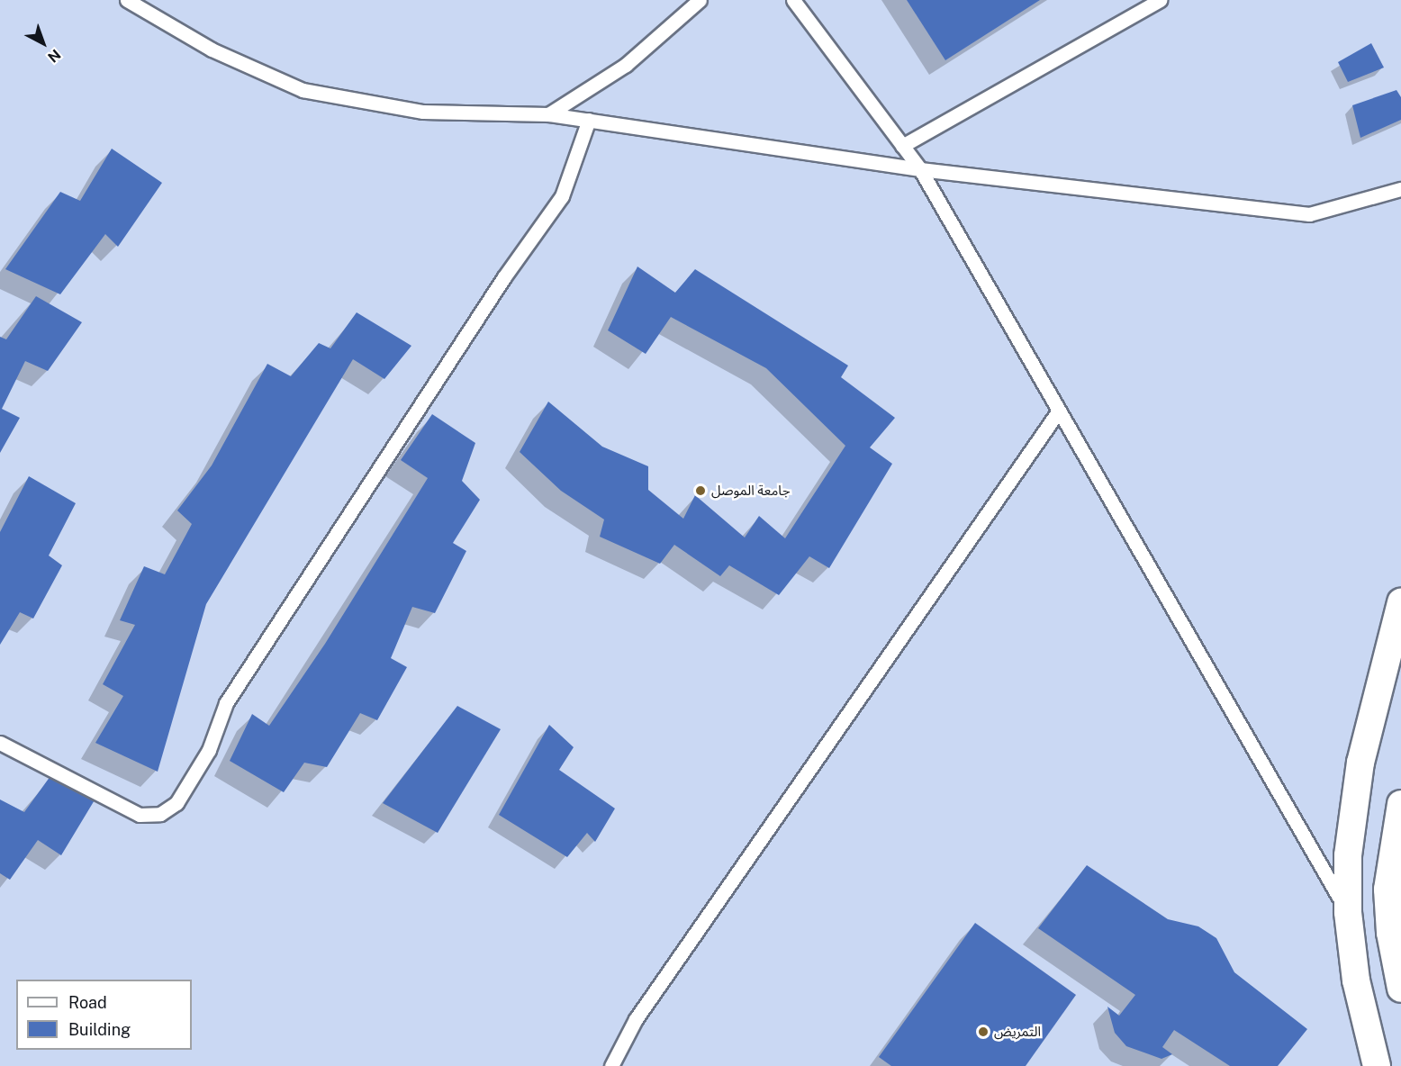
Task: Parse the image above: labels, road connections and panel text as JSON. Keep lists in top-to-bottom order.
{
  "places": ["جامعة الموصل", "التمريض"],
  "legend": ["Road", "Building"],
  "north": "bottom right"
}
